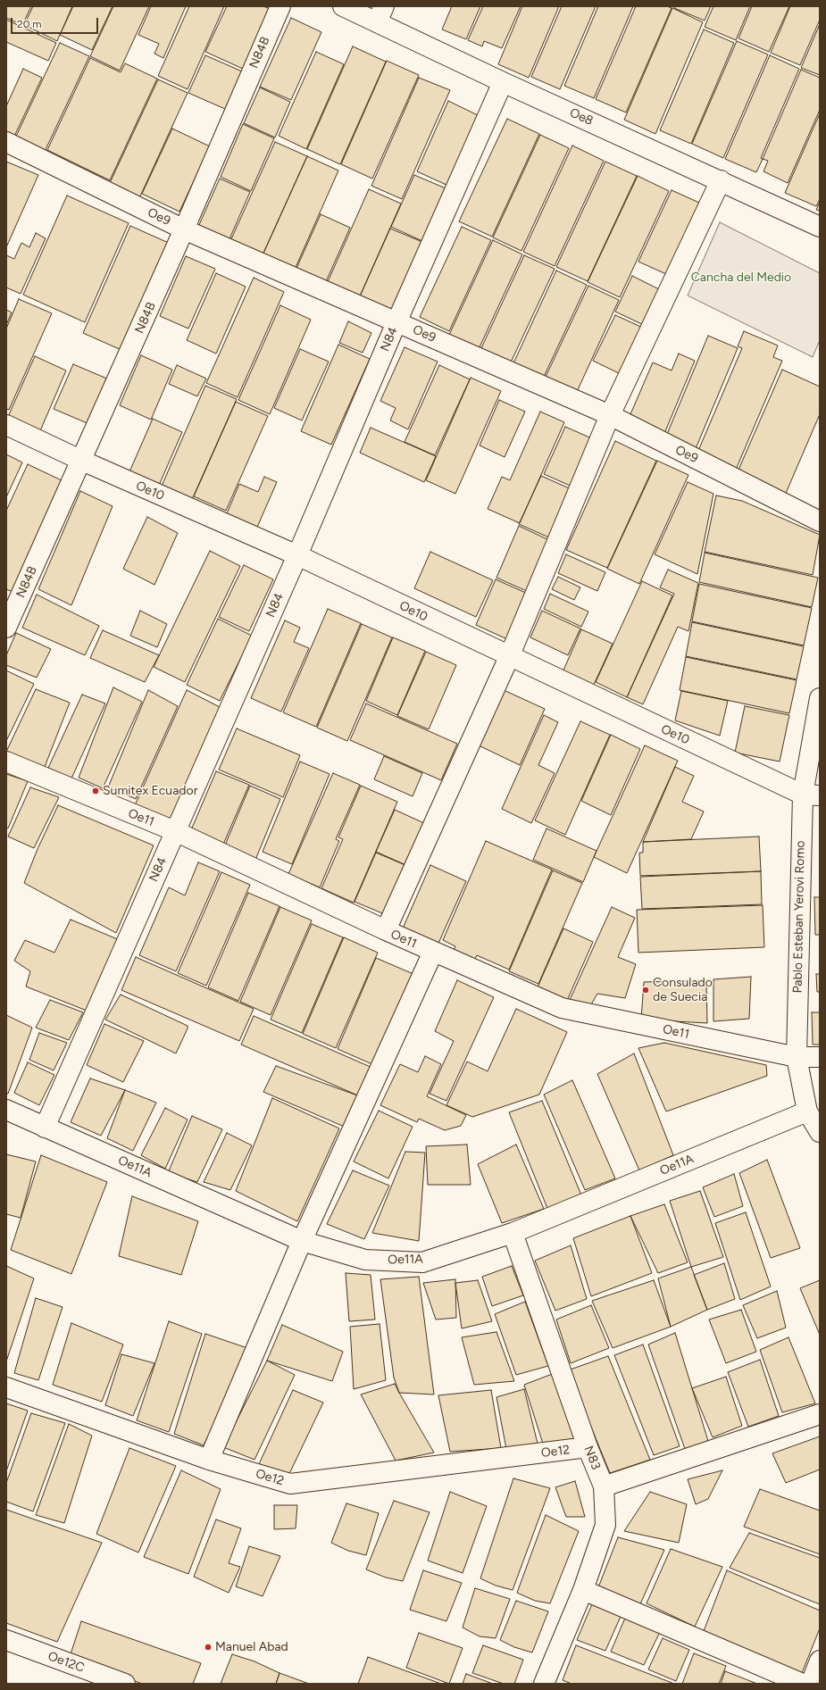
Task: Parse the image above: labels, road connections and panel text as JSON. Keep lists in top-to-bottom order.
{
  "streets": {
    "street": [
      "N84B",
      "Oe8",
      "Oe9",
      "N84",
      "Oe10",
      "Oe11",
      "Pablo Esteban Yerovi Romo",
      "Oe11A",
      "Oe12",
      "N83",
      "Oe12C"
    ]
  },
  "crossings": [
    ["N84B", "Oe9"],
    ["N84B", "Oe10"],
    ["Oe8", "N84"],
    ["Oe9", "N84"],
    ["N84", "Oe10"],
    ["N84", "Oe11"],
    ["N84", "Oe11A"],
    ["Oe10", "Pablo Esteban Yerovi Romo"],
    ["Oe11", "Pablo Esteban Yerovi Romo"],
    ["Pablo Esteban Yerovi Romo", "Oe11A"],
    ["Oe11A", "N83"],
    ["Oe12", "N83"]
  ],
  "parks": ["Cancha del Medio"],
  "places": ["Sumitex Ecuador", "Consulado de Suecia", "Manuel Abad"],
  "scale_bar": "20 m"
}
